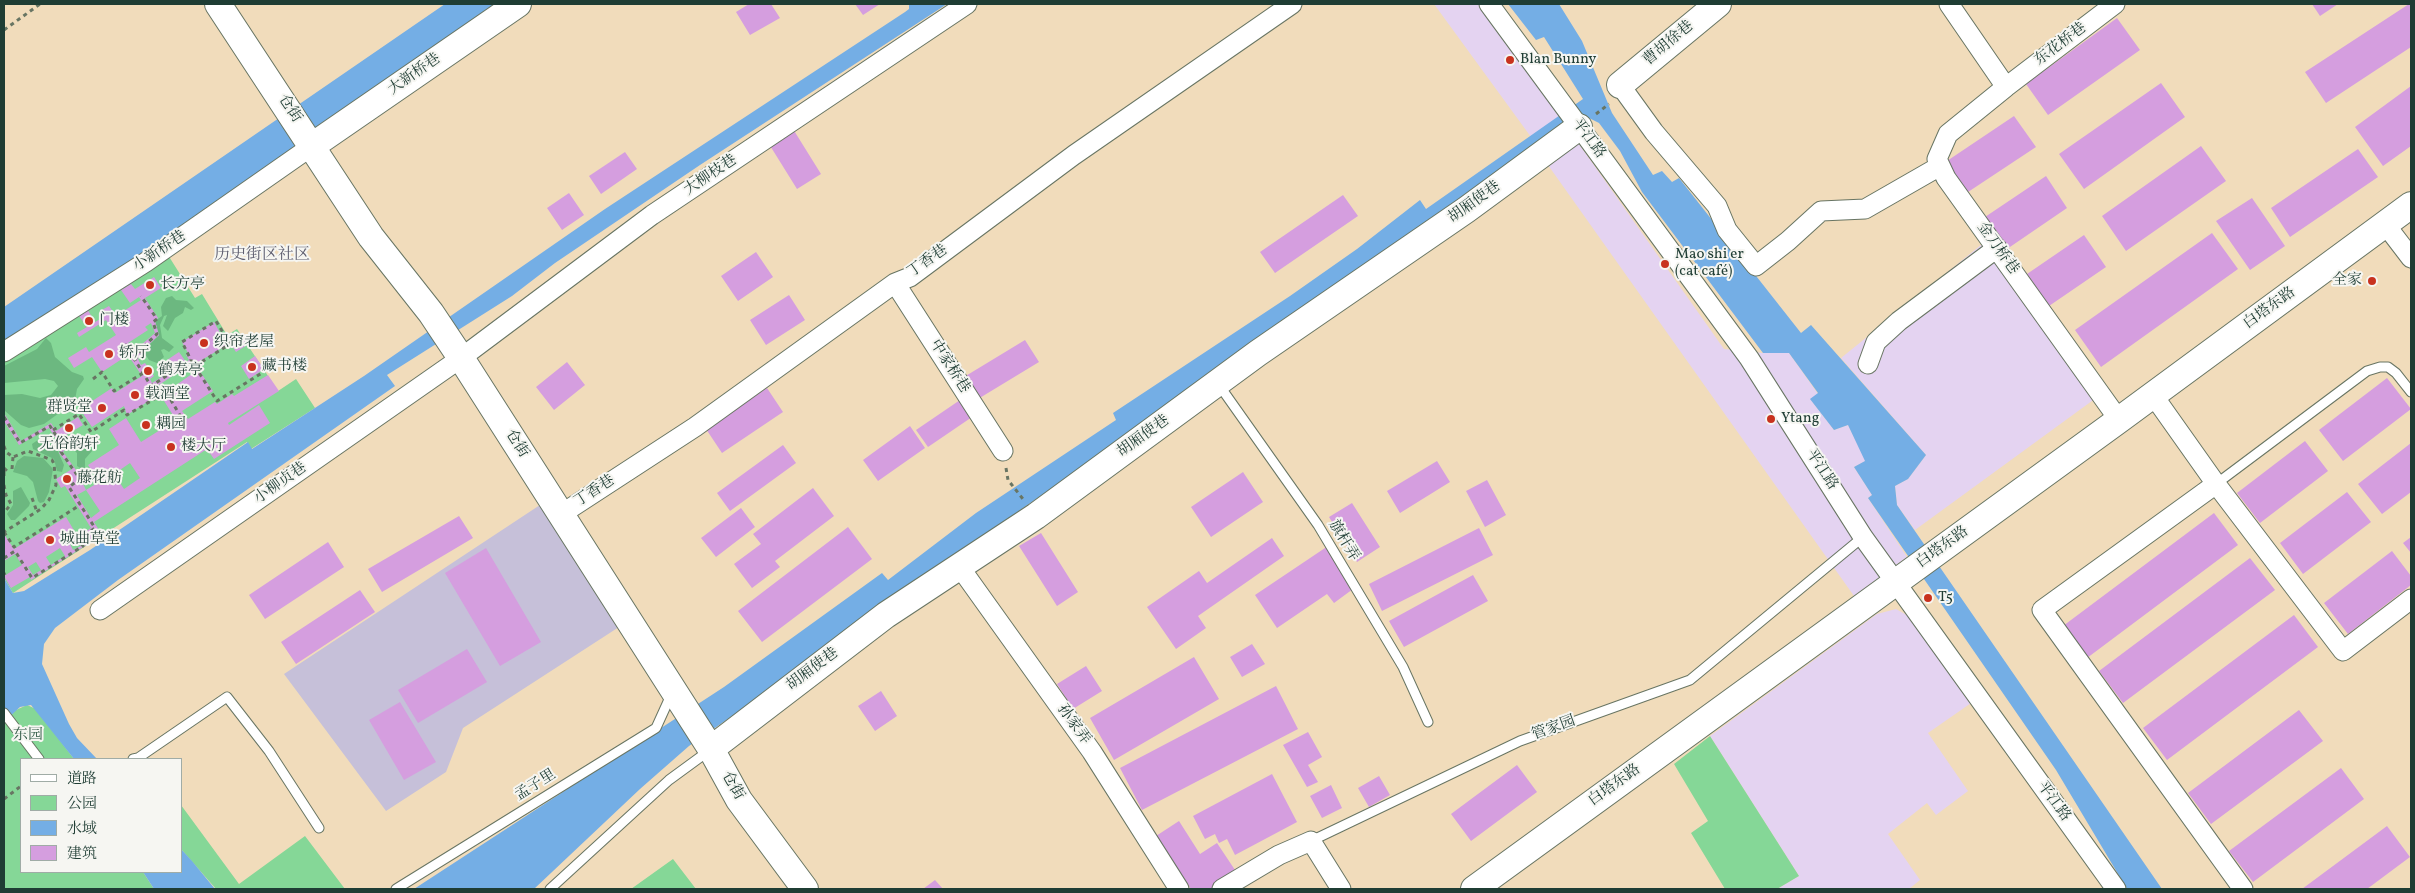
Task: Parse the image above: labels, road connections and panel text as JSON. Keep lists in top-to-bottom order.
{
  "streets": {
    "street": [
      "曹胡徐巷",
      "东花桥巷",
      "大新桥巷",
      "仓街",
      "平江路",
      "大柳枝巷",
      "胡厢使巷",
      "金刀桥巷",
      "小新桥巷",
      "丁香巷",
      "白塔东路",
      "中家桥巷",
      "小柳贞巷",
      "孙家弄",
      "管家园"
    ],
    "lane": ["旗杆弄", "孟子里"]
  },
  "crossings": [
    ["大新桥巷", "仓街"],
    ["大新桥巷", "小新桥巷"],
    ["仓街", "大柳枝巷"],
    ["仓街", "胡厢使巷"],
    ["仓街", "小新桥巷"],
    ["仓街", "丁香巷"],
    ["仓街", "小柳贞巷"],
    ["仓街", "孟子里"],
    ["平江路", "胡厢使巷"],
    ["平江路", "白塔东路"],
    ["平江路", "管家园"],
    ["大柳枝巷", "小柳贞巷"],
    ["胡厢使巷", "旗杆弄"],
    ["胡厢使巷", "孙家弄"],
    ["金刀桥巷", "白塔东路"],
    ["丁香巷", "中家桥巷"]
  ],
  "districts": ["历史街区社区"],
  "parks": ["东园"],
  "places": [
    "Blan Bunny",
    "Mao shi er (cat café)",
    "全家",
    "长方亭",
    "门楼",
    "织帘老屋",
    "轿厅",
    "藏书楼",
    "鹤寿亭",
    "载酒堂",
    "群贤堂",
    "Ytang",
    "耦园",
    "无俗韵轩",
    "楼大厅",
    "藤花舫",
    "城曲草堂",
    "T5"
  ],
  "legend": [
    "道路",
    "公园",
    "水域",
    "建筑"
  ]
}
